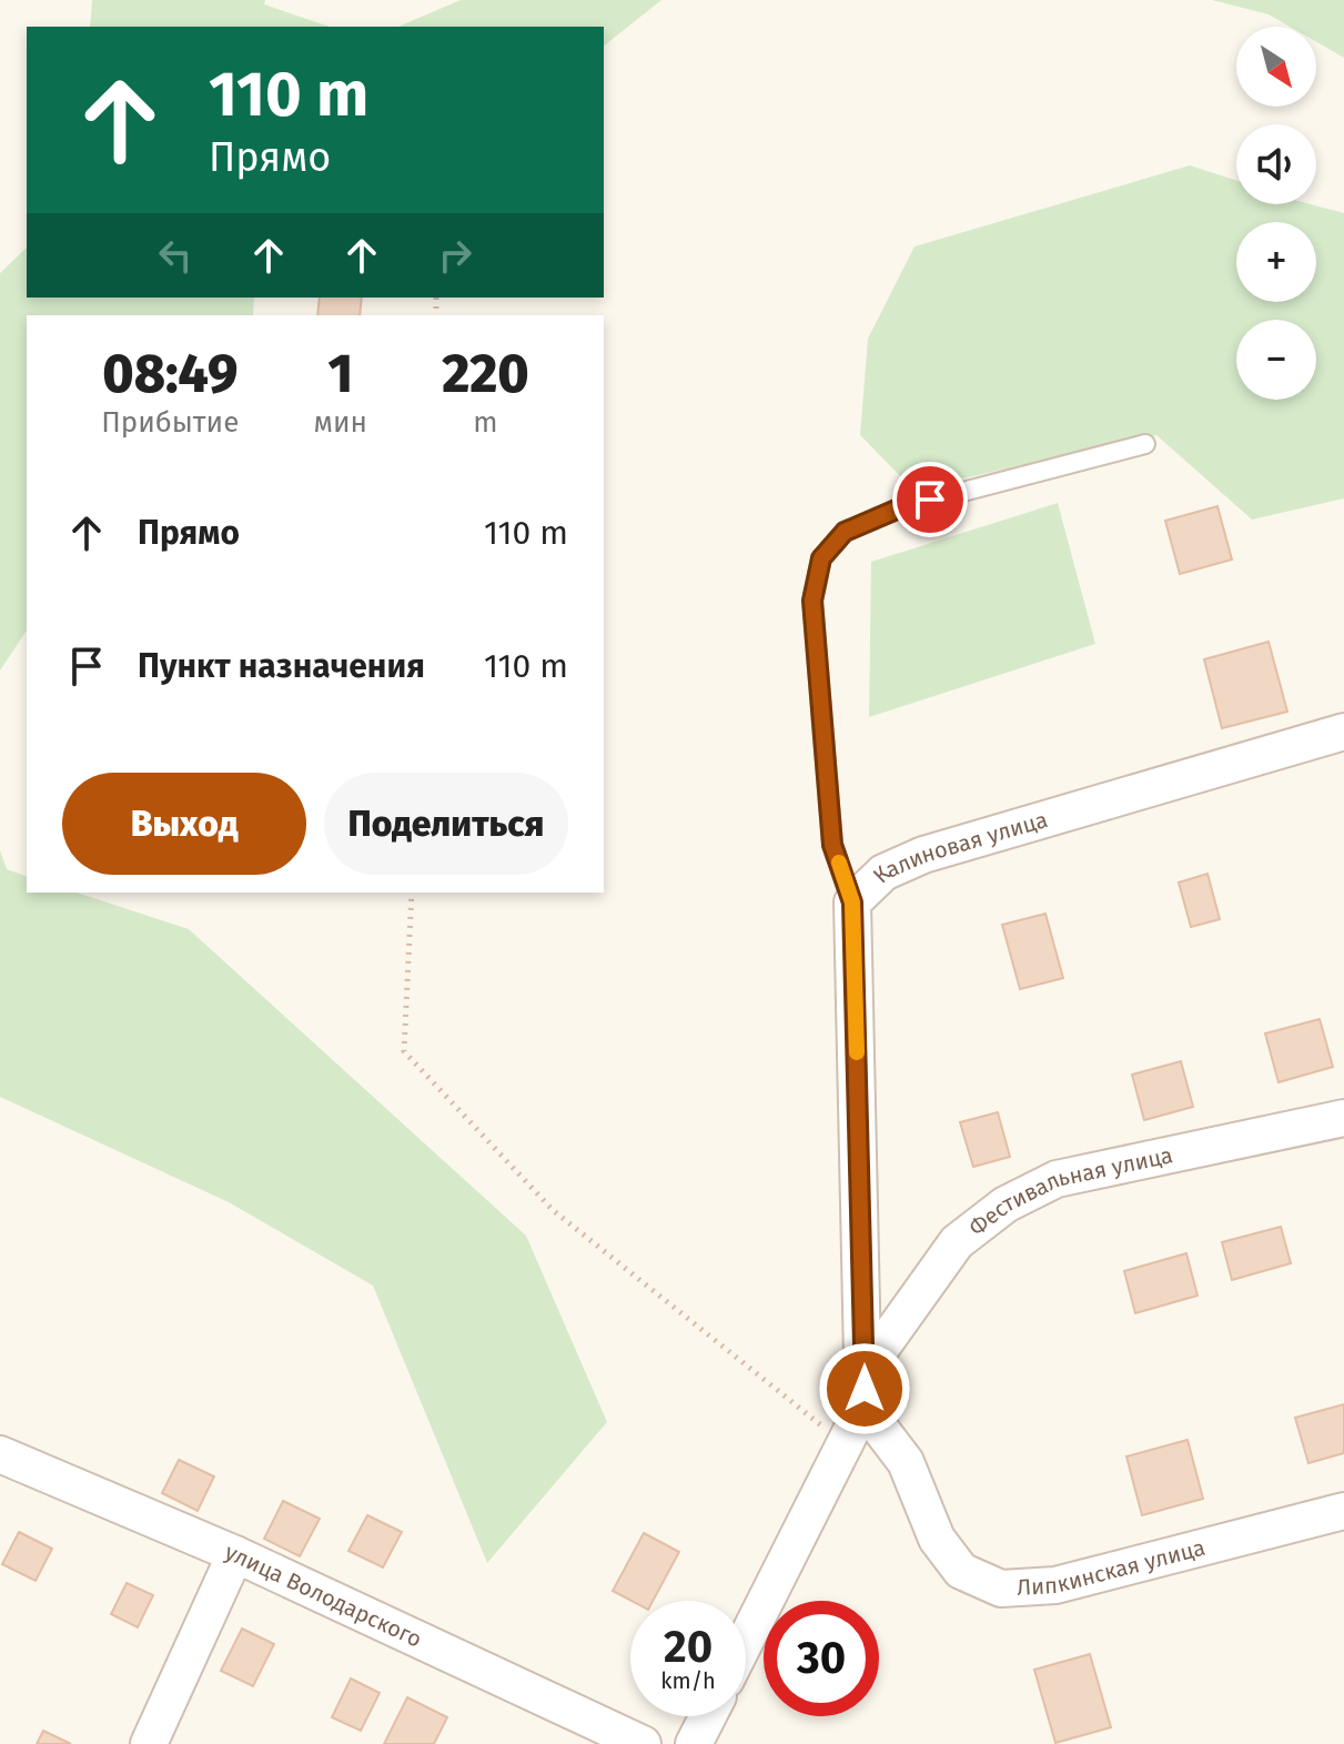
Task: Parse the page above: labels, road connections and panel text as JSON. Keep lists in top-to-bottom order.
{
  "streets": {
    "street": [
      "Калиновая улица",
      "Фестивальная улица",
      "Липкинская улица",
      "улица Володарского"
    ]
  },
  "crossings": [
    ["Калиновая улица", "Фестивальная улица"],
    ["Калиновая улица", "Липкинская улица"]
  ],
  "north": "bottom right",
  "page": {
    "map_buttons": ["+", "−"],
    "turn": ["110 m", "Прямо"],
    "eta": [
      "08:49",
      "Прибытие",
      "1",
      "мин",
      "220",
      "m"
    ],
    "list": [
      {
        "name": "Прямо",
        "value": "110 m"
      },
      {
        "name": "Пункт назначения",
        "value": "110 m"
      }
    ],
    "buttons": ["Выход", "Поделиться"],
    "speed": "20 km/h",
    "limit": "30"
  }
}
